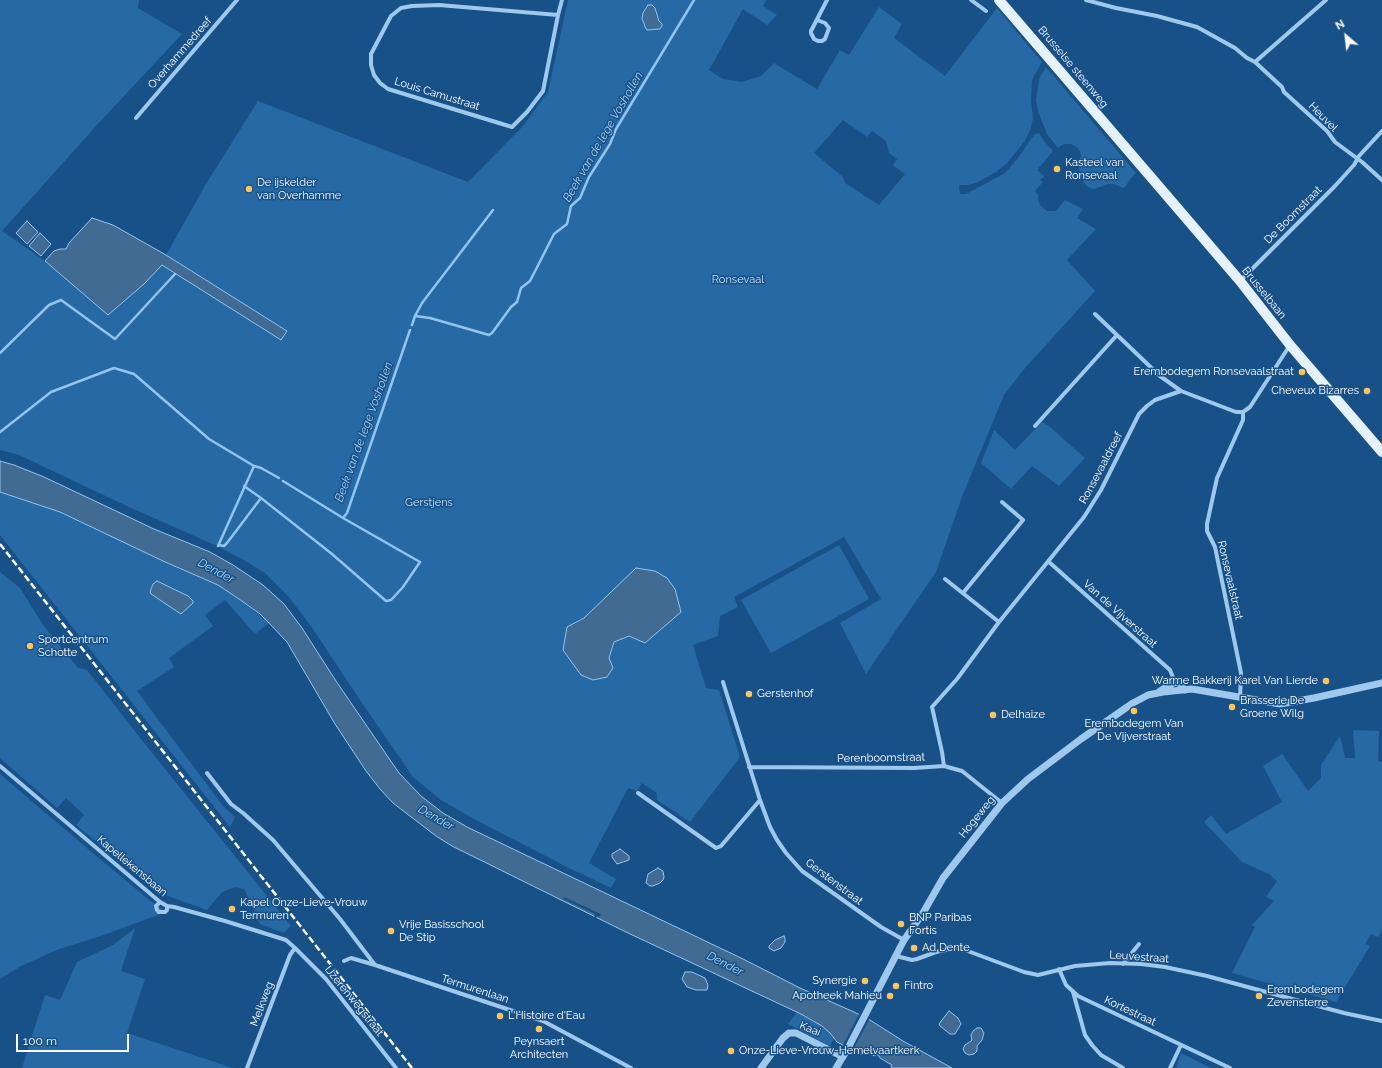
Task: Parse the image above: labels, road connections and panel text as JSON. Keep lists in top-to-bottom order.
{
  "streets": {
    "main road": ["Brusselse steenweg", "Brusselbaan"],
    "street": [
      "Overhammedreef",
      "Louis Camustraat",
      "Heuvel",
      "De Boomstraat",
      "Ronsevaaldreef",
      "Ronsevaalstraat",
      "Van de Vijverstraat",
      "Perenboomstraat",
      "Hogeweg",
      "Kapellekensbaan",
      "Gerstenstraat",
      "Leuvestraat",
      "Termurenlaan",
      "IJzerenwegstraat",
      "Melkweg",
      "Kortestraat",
      "Kaai"
    ]
  },
  "crossings": [
    ["Brusselse steenweg", "Brusselbaan"],
    ["Heuvel", "De Boomstraat"],
    ["De Boomstraat", "Brusselbaan"],
    ["Brusselbaan", "Ronsevaalstraat"],
    ["Ronsevaaldreef", "Van de Vijverstraat"],
    ["Ronsevaaldreef", "Perenboomstraat"],
    ["Ronsevaalstraat", "Hogeweg"],
    ["Van de Vijverstraat", "Hogeweg"],
    ["Perenboomstraat", "Hogeweg"],
    ["Perenboomstraat", "Gerstenstraat"],
    ["Hogeweg", "Gerstenstraat"],
    ["Hogeweg", "Leuvestraat"],
    ["Hogeweg", "Kaai"],
    ["Kapellekensbaan", "IJzerenwegstraat"],
    ["Kapellekensbaan", "Melkweg"],
    ["Leuvestraat", "Kortestraat"],
    ["IJzerenwegstraat", "Melkweg"]
  ],
  "water": ["Beek van de lege Voshollen", "Dender"],
  "parks": ["Ronsevaal", "Gerstjens"],
  "places": [
    "Kasteel van Ronsevaal",
    "De ijskelder van Overhamme",
    "Erembodegem Ronsevaalstraat",
    "Cheveux Bizarres",
    "Sportcentrum Schotte",
    "Warme Bakkerij Karel Van Lierde",
    "Gerstenhof",
    "Brasserie De Groene Wilg",
    "Erembodegem Van De Vijverstraat",
    "Delhaize",
    "Kapel Onze-Lieve-Vrouw Termuren",
    "BNP Paribas Fortis",
    "Vrije Basisschool De Stip",
    "Ad Dente",
    "Synergie",
    "Fintro",
    "Apotheek Mahieu",
    "Erembodegem Zevensterre",
    "L'Histoire d'Eau",
    "Peynsaert Architecten",
    "Onze-Lieve-Vrouw-Hemelvaartkerk"
  ],
  "scale_bar": "100 m",
  "north": "top left"
}
